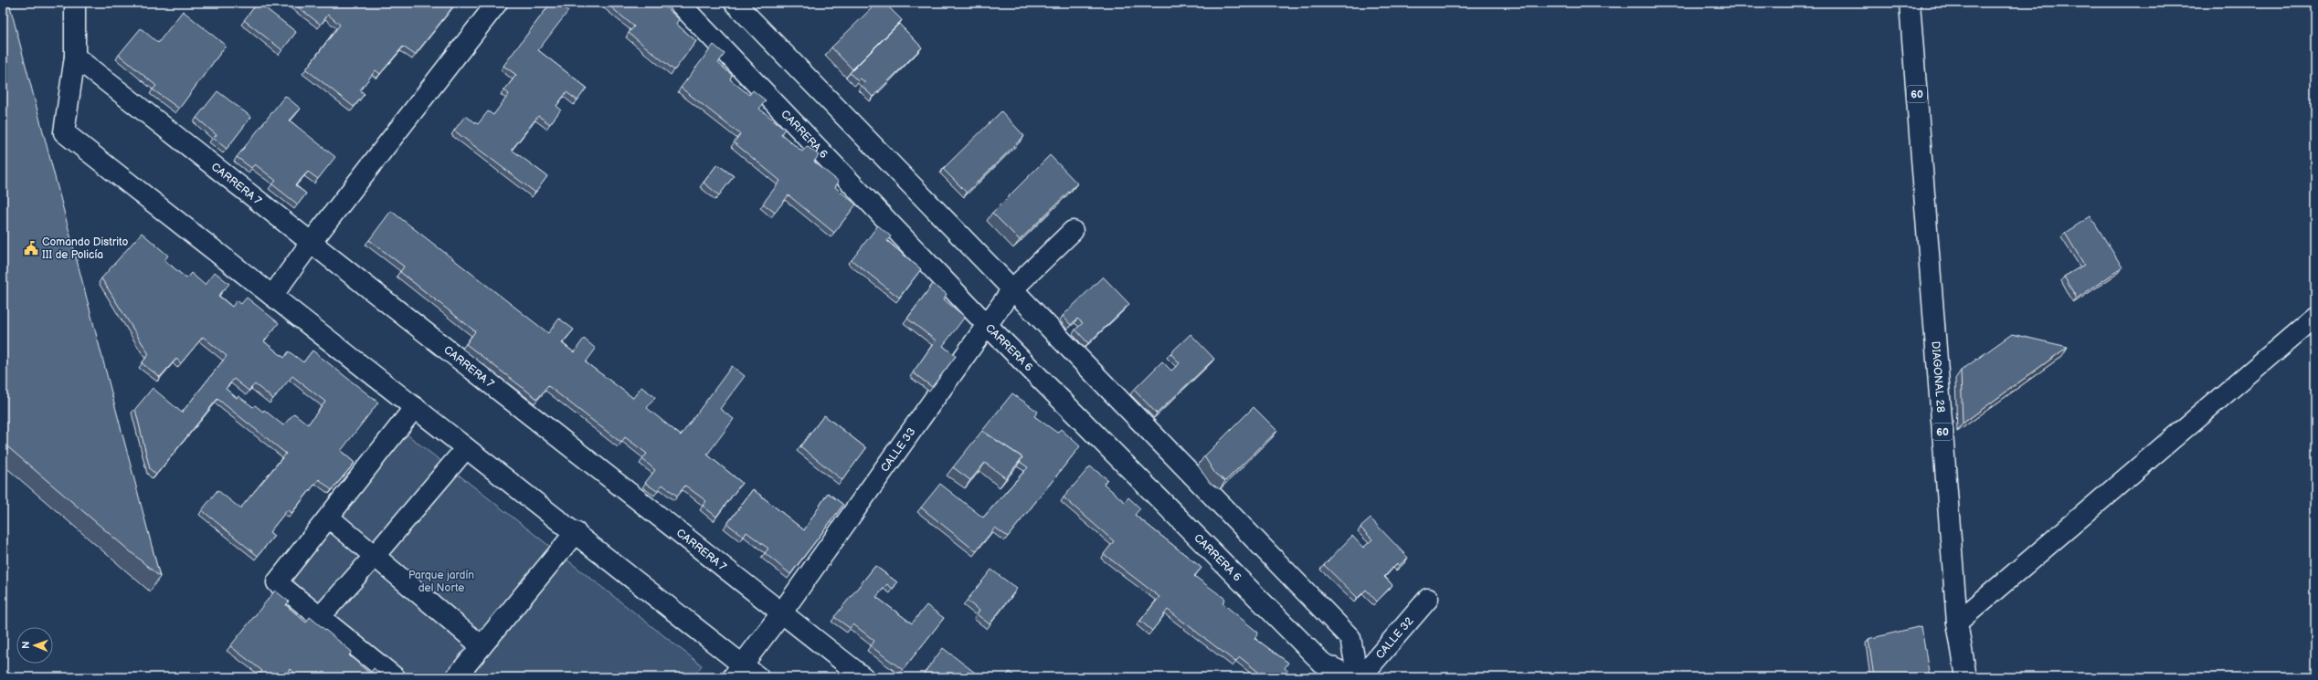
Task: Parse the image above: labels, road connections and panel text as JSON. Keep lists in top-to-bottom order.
{
  "streets": {
    "street": [
      "60",
      "CARRERA 6",
      "CARRERA 7",
      "DIAGONAL 28",
      "CALLE 33",
      "CALLE 32"
    ]
  },
  "crossings": [
    ["CARRERA 6", "CALLE 33"],
    ["CARRERA 7", "CALLE 33"]
  ],
  "parks": ["Parque jardín del Norte"],
  "places": {
    "public building": ["Comando Distrito III de Policía"]
  },
  "north": "left"
}
